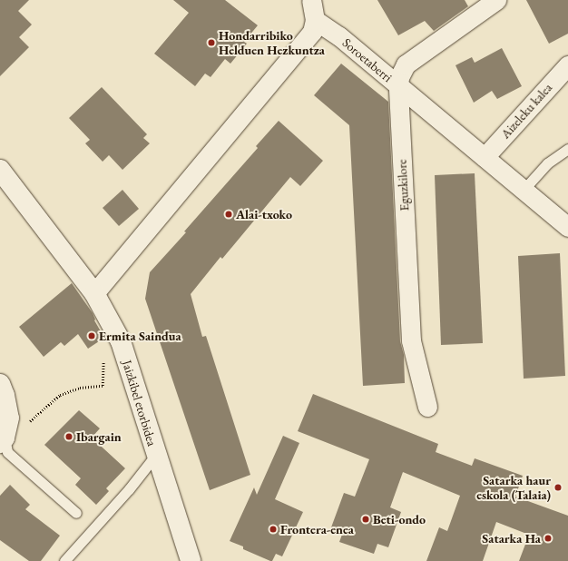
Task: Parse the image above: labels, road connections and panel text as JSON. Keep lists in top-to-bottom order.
{
  "streets": {
    "street": [
      "Soroetaberri",
      "Aizeleku kalea",
      "Eguzkilore",
      "Jaizkibel etorbidea"
    ]
  },
  "crossings": [
    ["Soroetaberri", "Eguzkilore"]
  ],
  "places": [
    "Hondarribiko Helduen Hezkuntza",
    "Alai-txoko",
    "Ermita Saindua",
    "Ibargain",
    "Satarka haur eskola (Talaia)",
    "Beti-ondo",
    "Frontera-enea",
    "Satarka Ha"
  ]
}
